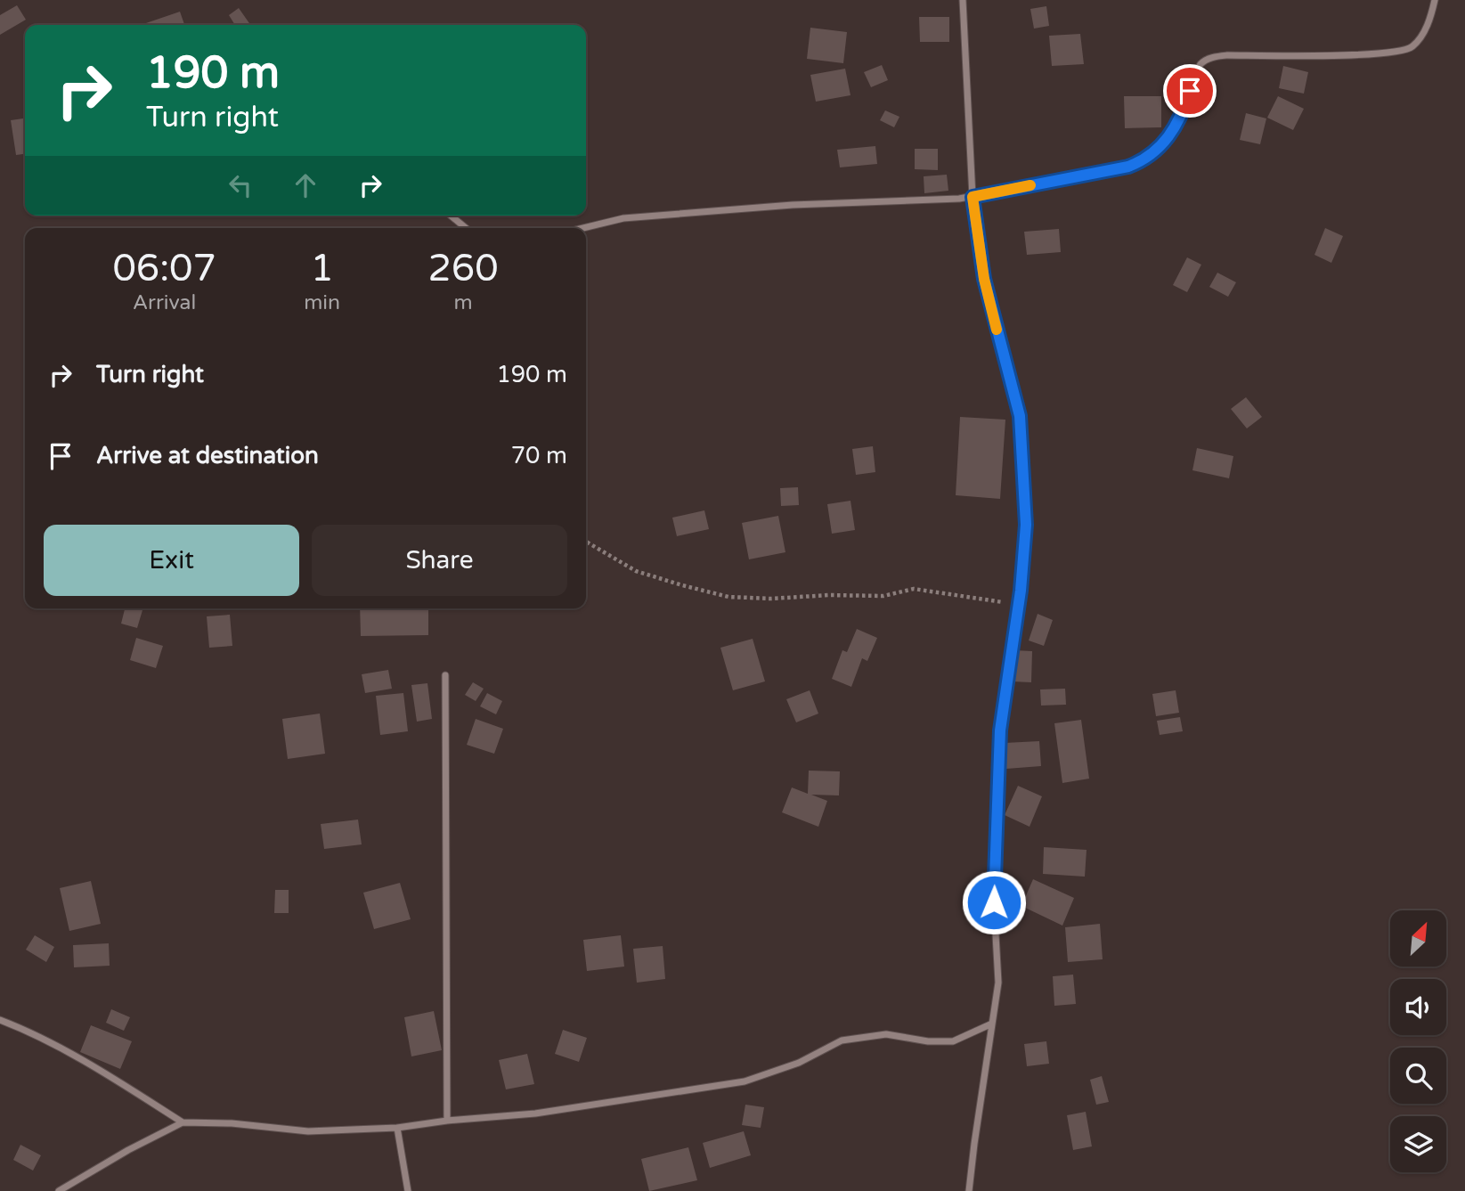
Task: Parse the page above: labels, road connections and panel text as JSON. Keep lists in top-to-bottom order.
{
  "north": "top right",
  "page": {
    "turn": ["190 m", "Turn right"],
    "eta": [
      "06:07",
      "Arrival",
      "1",
      "min",
      "260",
      "m"
    ],
    "list": [
      {
        "name": "Turn right",
        "value": "190 m"
      },
      {
        "name": "Arrive at destination",
        "value": "70 m"
      }
    ],
    "buttons": ["Exit", "Share"]
  }
}
